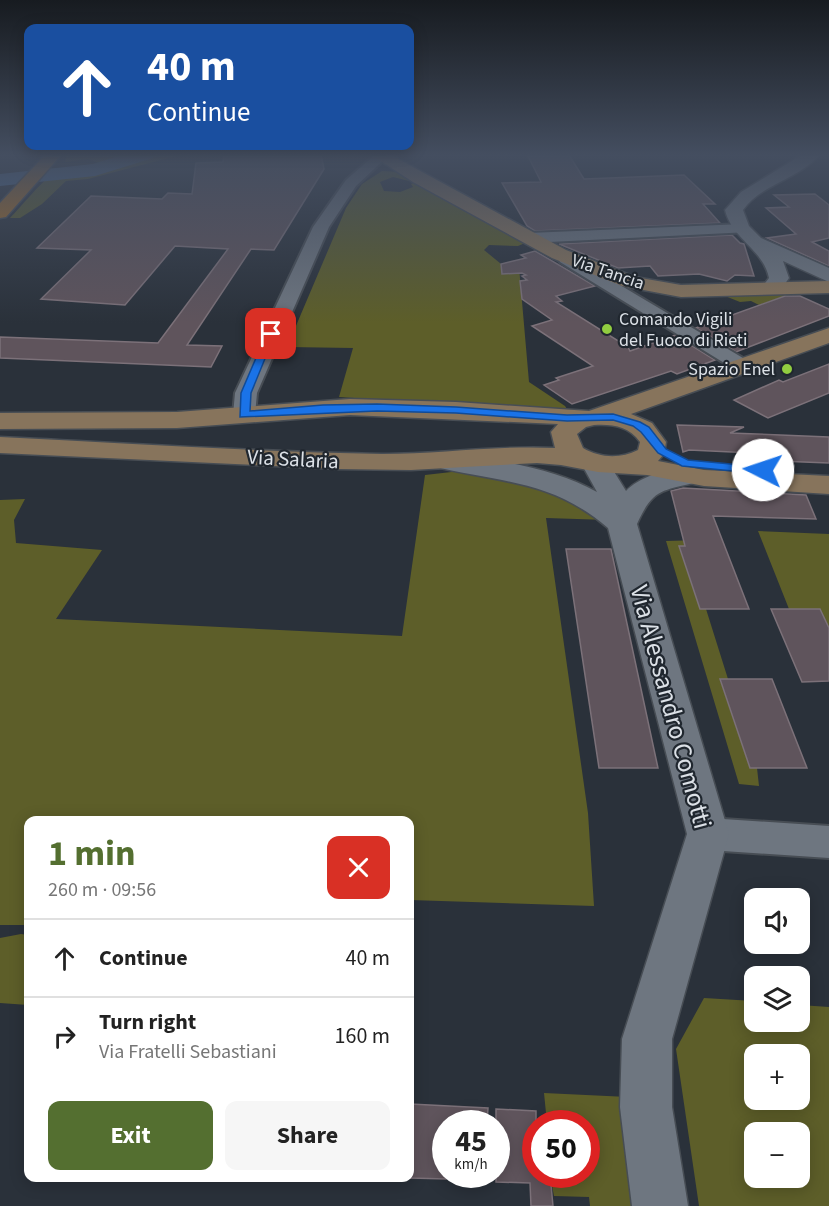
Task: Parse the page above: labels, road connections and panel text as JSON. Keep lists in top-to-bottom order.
{
  "streets": {
    "main road": ["Via Tancia", "Via Salaria"],
    "street": ["Via Alessandro Comotti"]
  },
  "crossings": [
    ["Via Salaria", "Via Alessandro Comotti"]
  ],
  "places": ["Comando Vigili del Fuoco di Rieti", "Spazio Enel"],
  "page": {
    "turn": ["40 m", "Continue"],
    "heading": ["1 min", "260 m · 09:56"],
    "map_buttons": ["+", "−"],
    "list": [
      {
        "name": "Continue",
        "value": "40 m"
      },
      {
        "name": "Turn right",
        "note": "Via Fratelli Sebastiani",
        "value": "160 m"
      }
    ],
    "buttons": ["Exit", "Share"],
    "speed": "45 km/h",
    "limit": "50"
  }
}
